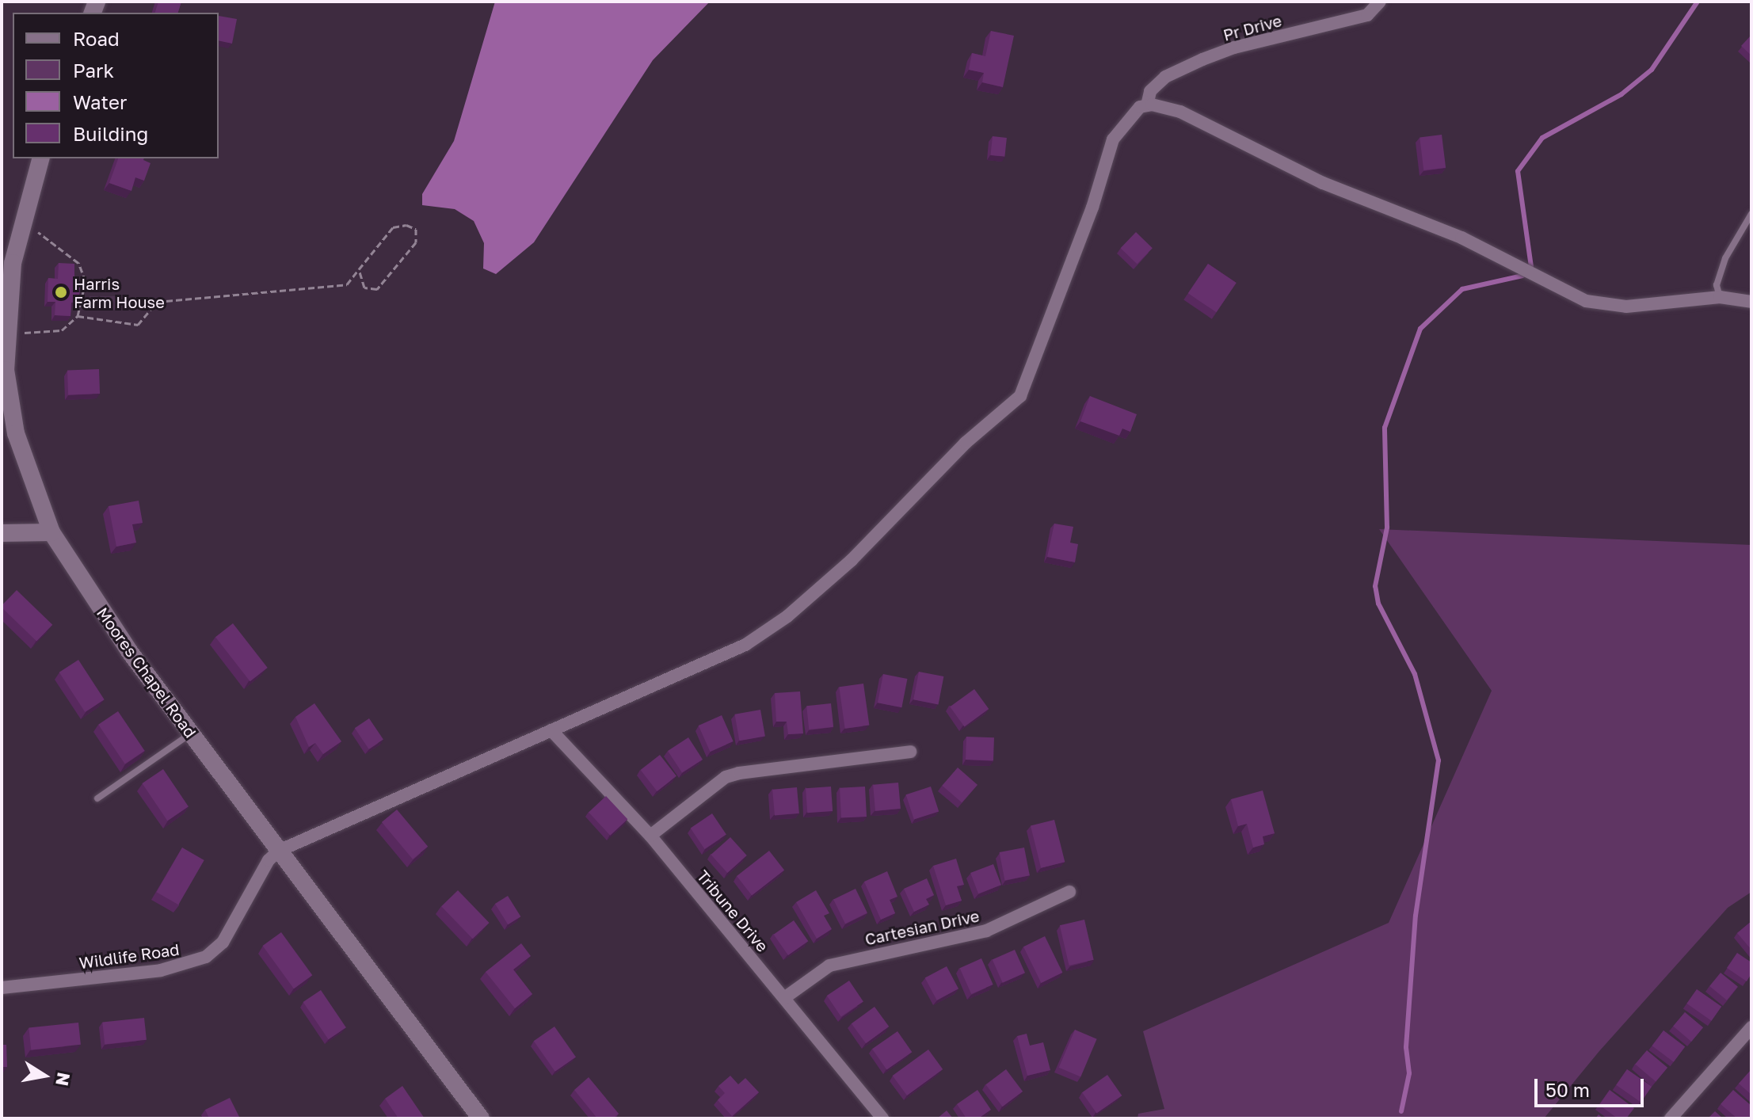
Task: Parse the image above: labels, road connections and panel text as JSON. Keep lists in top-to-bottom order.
{
  "streets": {
    "main road": ["Moores Chapel Road"],
    "street": [
      "Pr Drive",
      "Tribune Drive",
      "Cartesian Drive",
      "Wildlife Road"
    ]
  },
  "crossings": [
    ["Moores Chapel Road", "Wildlife Road"],
    ["Tribune Drive", "Cartesian Drive"]
  ],
  "places": ["Harris Farm House"],
  "legend": [
    "Road",
    "Park",
    "Water",
    "Building"
  ],
  "scale_bar": "50 m",
  "north": "right"
}
